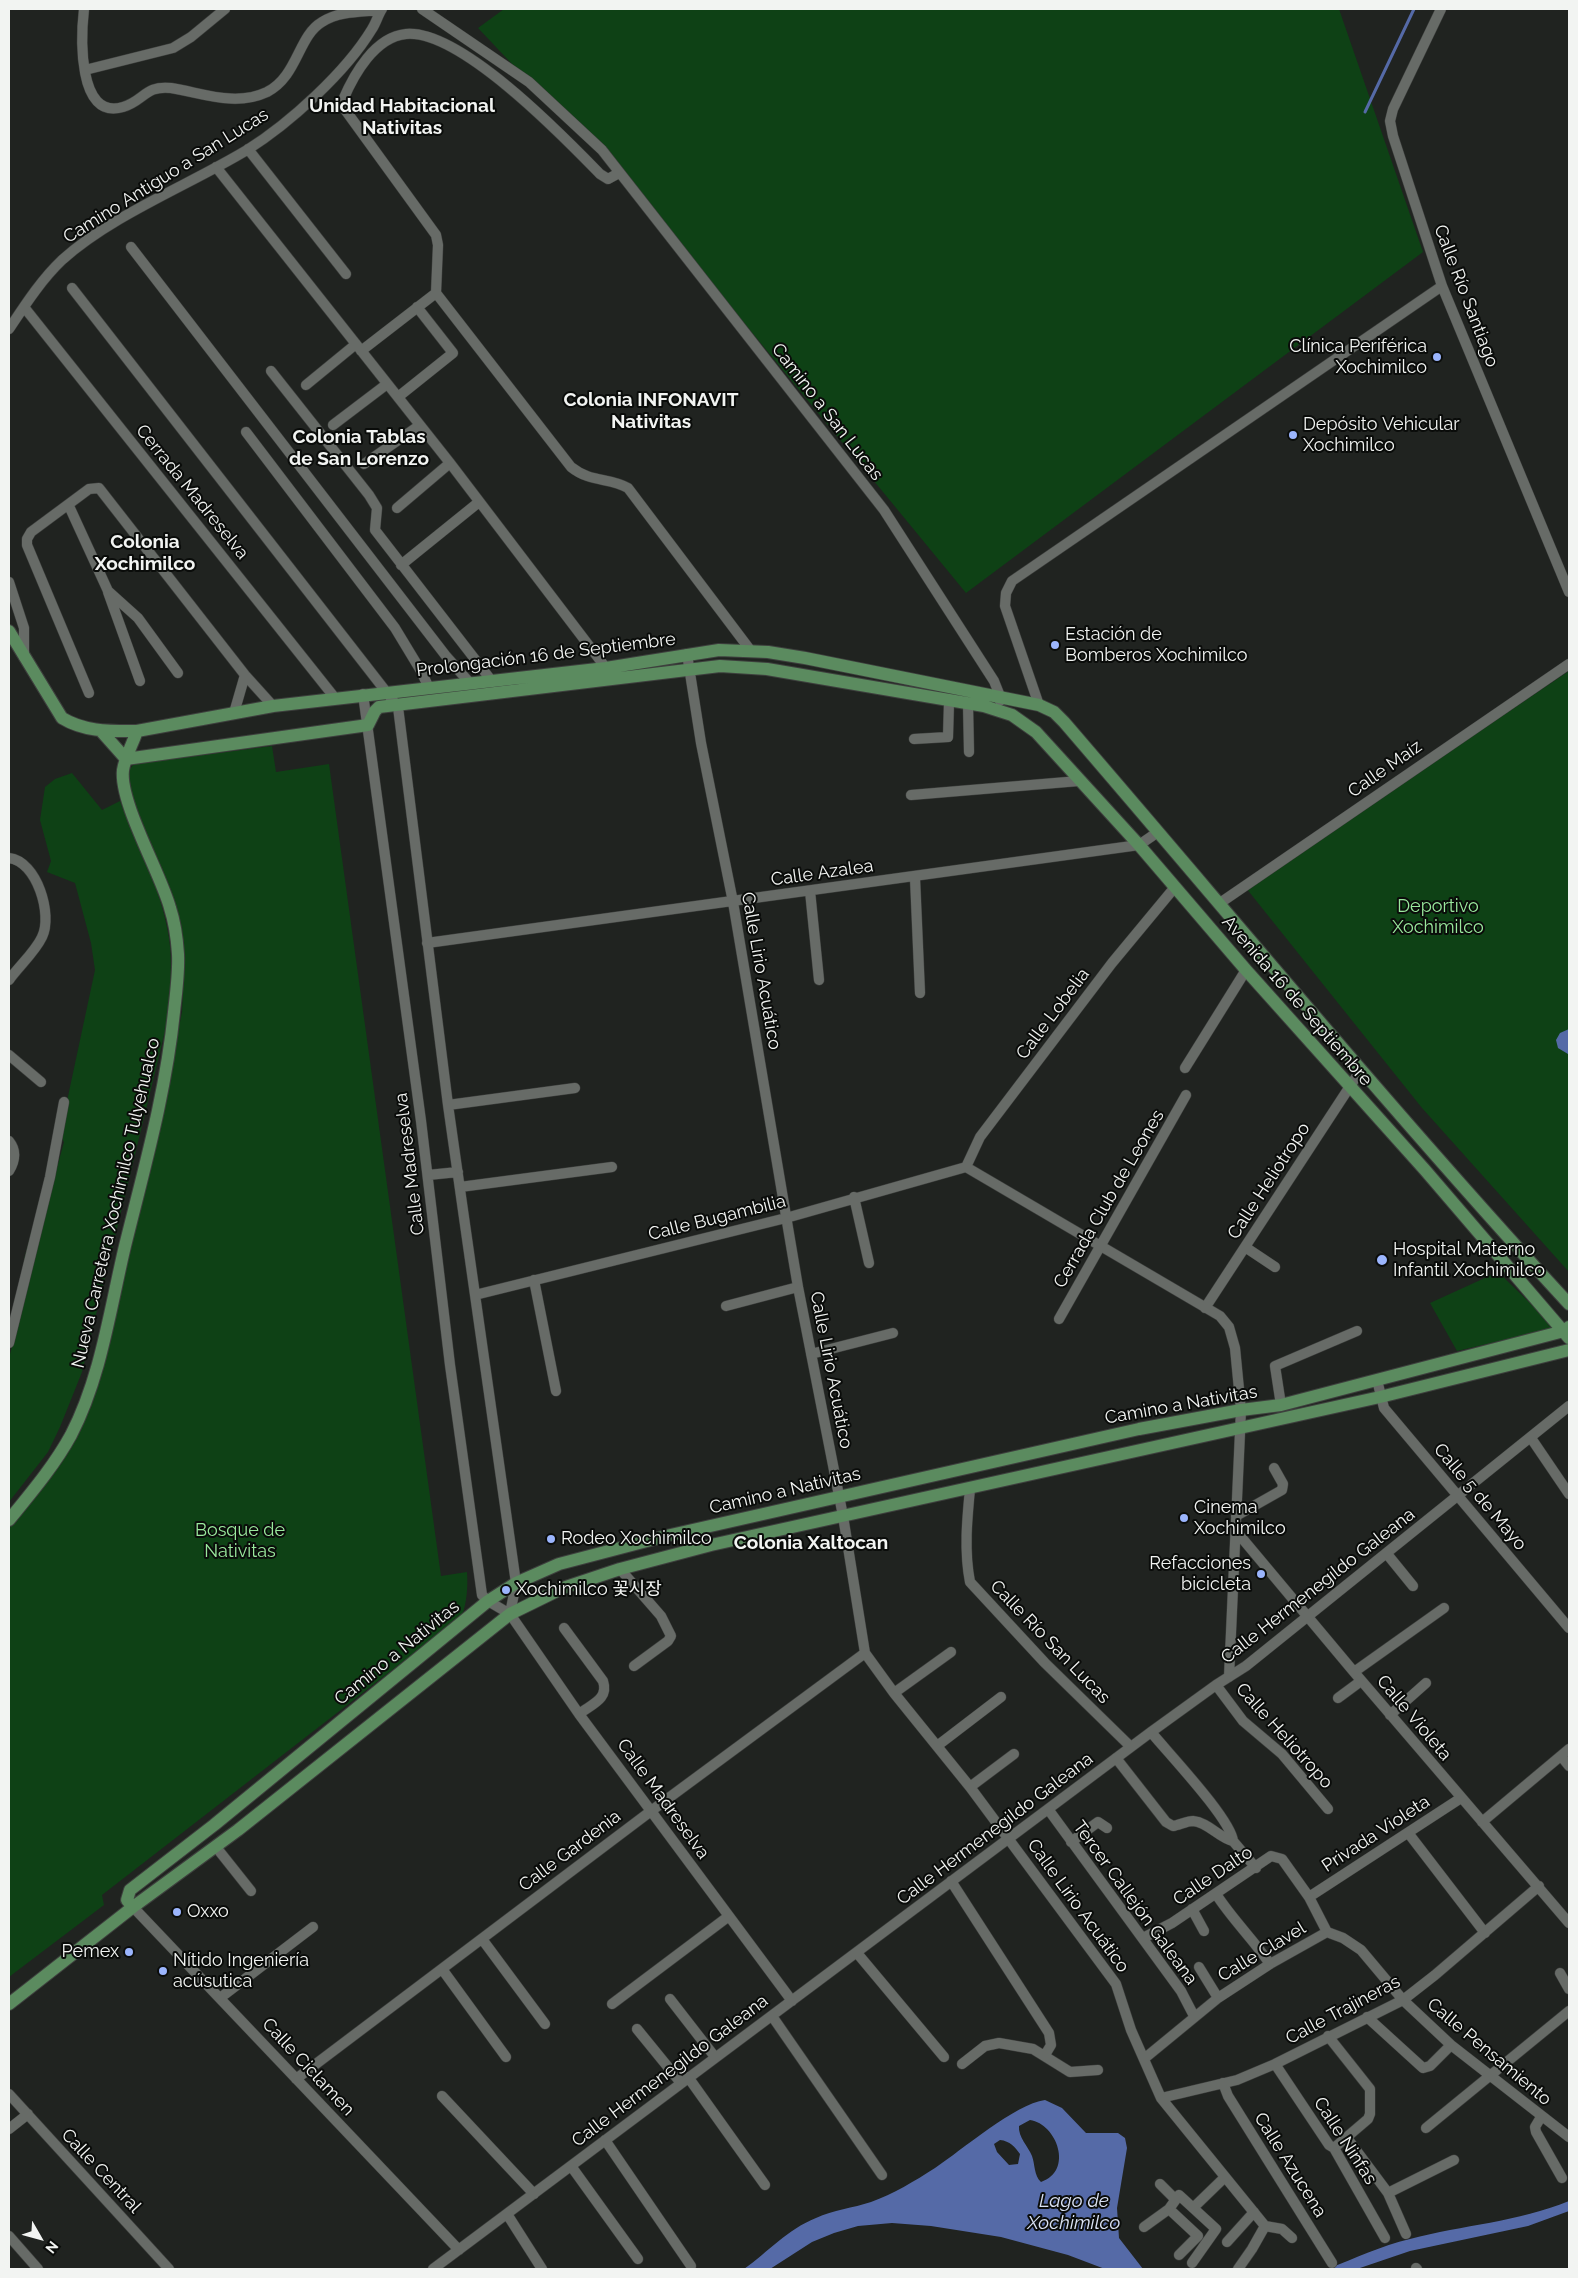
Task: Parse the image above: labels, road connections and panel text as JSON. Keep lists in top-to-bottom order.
{
  "streets": {
    "main road": [
      "Prolongación 16 de Septiembre",
      "Avenida 16 de Septiembre",
      "Nueva Carretera Xochimilco Tulyehualco",
      "Camino a Nativitas"
    ],
    "street": [
      "Camino Antiguo a San Lucas",
      "Calle Río Santiago",
      "Camino a San Lucas",
      "Cerrada Madreselva",
      "Calle Maíz",
      "Calle Azalea",
      "Calle Lirio Acuático",
      "Calle Lobelia",
      "Calle Madreselva",
      "Calle Heliotropo",
      "Cerrada Club de Leones",
      "Calle Bugambilia",
      "Calle 5 de Mayo",
      "Calle Hermenegildo Galeana",
      "Calle Río San Lucas",
      "Calle Violeta",
      "Privada Violeta",
      "Calle Gardenia",
      "Calle Dalto",
      "Tercer Callejón Galeana",
      "Calle Clavel",
      "Calle Trajineras",
      "Calle Pensamiento",
      "Calle Ciclamen",
      "Calle Ninfas",
      "Calle Azucena",
      "Calle Central"
    ]
  },
  "crossings": [
    ["Camino Antiguo a San Lucas", "Cerrada Madreselva"],
    ["Camino a San Lucas", "Prolongación 16 de Septiembre"],
    ["Camino a San Lucas", "Avenida 16 de Septiembre"],
    ["Cerrada Madreselva", "Prolongación 16 de Septiembre"],
    ["Prolongación 16 de Septiembre", "Calle Lirio Acuático"],
    ["Prolongación 16 de Septiembre", "Avenida 16 de Septiembre"],
    ["Prolongación 16 de Septiembre", "Calle Madreselva"],
    ["Calle Maíz", "Avenida 16 de Septiembre"],
    ["Calle Azalea", "Calle Lirio Acuático"],
    ["Calle Azalea", "Avenida 16 de Septiembre"],
    ["Calle Lirio Acuático", "Calle Bugambilia"],
    ["Calle Lirio Acuático", "Camino a Nativitas"],
    ["Calle Lirio Acuático", "Calle Hermenegildo Galeana"],
    ["Calle Lirio Acuático", "Calle Gardenia"],
    ["Calle Lirio Acuático", "Calle Clavel"],
    ["Calle Lirio Acuático", "Calle Trajineras"],
    ["Avenida 16 de Septiembre", "Calle Lobelia"],
    ["Avenida 16 de Septiembre", "Calle Heliotropo"],
    ["Avenida 16 de Septiembre", "Camino a Nativitas"],
    ["Calle Lobelia", "Calle Heliotropo"],
    ["Calle Lobelia", "Calle Bugambilia"],
    ["Calle Madreselva", "Camino a Nativitas"],
    ["Calle Madreselva", "Calle Hermenegildo Galeana"],
    ["Calle Madreselva", "Calle Gardenia"],
    ["Calle Heliotropo", "Cerrada Club de Leones"],
    ["Calle Heliotropo", "Calle Bugambilia"],
    ["Calle Heliotropo", "Camino a Nativitas"],
    ["Calle Heliotropo", "Calle Hermenegildo Galeana"],
    ["Calle Heliotropo", "Calle Violeta"],
    ["Camino a Nativitas", "Calle 5 de Mayo"],
    ["Camino a Nativitas", "Calle Río San Lucas"],
    ["Camino a Nativitas", "Calle Ciclamen"],
    ["Calle 5 de Mayo", "Calle Hermenegildo Galeana"],
    ["Calle Hermenegildo Galeana", "Calle Río San Lucas"],
    ["Calle Hermenegildo Galeana", "Calle Violeta"],
    ["Calle Hermenegildo Galeana", "Tercer Callejón Galeana"],
    ["Calle Hermenegildo Galeana", "Calle Ciclamen"],
    ["Calle Violeta", "Privada Violeta"],
    ["Calle Violeta", "Calle Trajineras"],
    ["Privada Violeta", "Calle Dalto"],
    ["Calle Gardenia", "Calle Ciclamen"],
    ["Calle Dalto", "Tercer Callejón Galeana"],
    ["Tercer Callejón Galeana", "Calle Clavel"],
    ["Calle Clavel", "Calle Pensamiento"],
    ["Calle Trajineras", "Calle Pensamiento"],
    ["Calle Trajineras", "Calle Ninfas"],
    ["Calle Trajineras", "Calle Azucena"]
  ],
  "districts": [
    "Unidad Habitacional Nativitas",
    "Colonia INFONAVIT Nativitas",
    "Colonia Tablas de San Lorenzo",
    "Colonia Xochimilco",
    "Colonia Xaltocan"
  ],
  "water": ["Lago de Xochimilco"],
  "parks": ["Deportivo Xochimilco", "Bosque de Nativitas"],
  "places": [
    "Clínica Periférica Xochimilco",
    "Depósito Vehicular Xochimilco",
    "Estación de Bomberos Xochimilco",
    "Hospital Materno Infantil Xochimilco",
    "Cinema Xochimilco",
    "Rodeo Xochimilco",
    "Refacciones bicicleta",
    "Xochimilco 꽃시장",
    "Oxxo",
    "Pemex",
    "Nítido Ingeniería acúsutica"
  ],
  "north": "bottom right"
}
